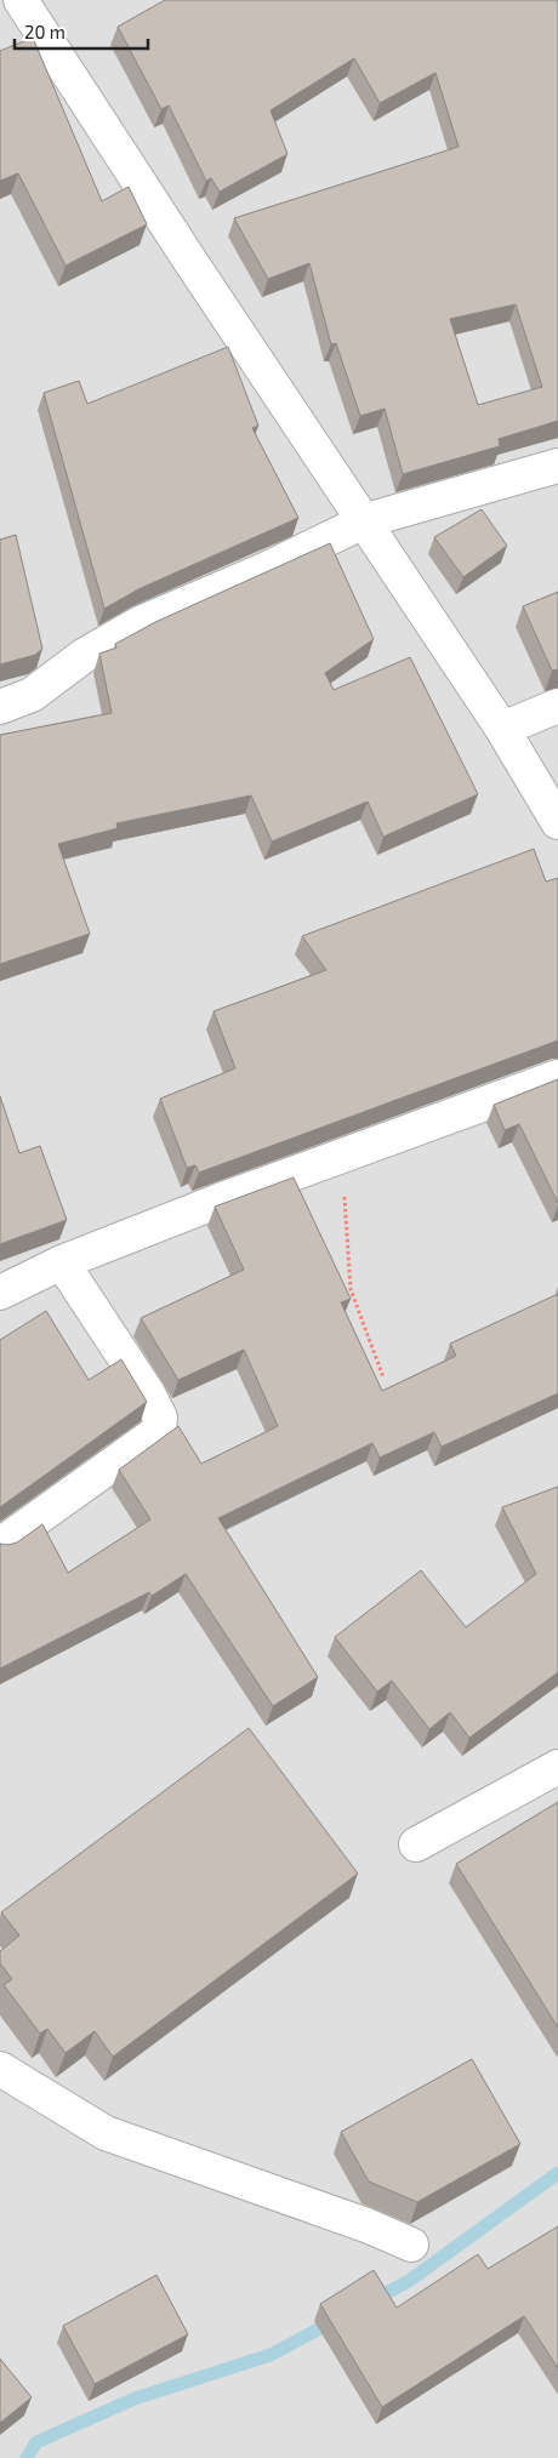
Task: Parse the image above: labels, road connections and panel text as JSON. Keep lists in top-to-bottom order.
{
  "scale_bar": "20 m"
}
